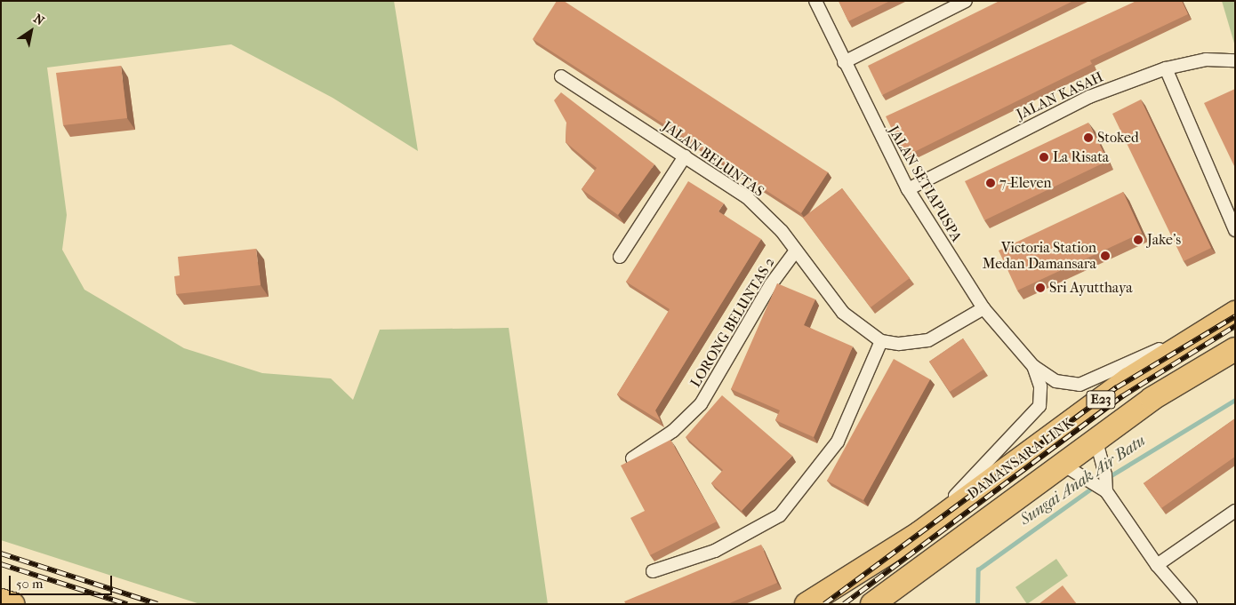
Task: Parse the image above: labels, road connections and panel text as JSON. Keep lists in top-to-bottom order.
{
  "streets": {
    "highway": ["E23", "DAMANSARA LINK"],
    "street": [
      "JALAN KASAH",
      "JALAN BELUNTAS",
      "JALAN SETIAPUSPA",
      "LORONG BELUNTAS 2"
    ]
  },
  "crossings": [
    ["JALAN KASAH", "JALAN SETIAPUSPA"],
    ["JALAN BELUNTAS", "LORONG BELUNTAS 2"],
    ["JALAN SETIAPUSPA", "DAMANSARA LINK"]
  ],
  "water": ["Sungai Anak Air Batu"],
  "places": [
    "Stoked",
    "La Risata",
    "7-Eleven",
    "Jake's",
    "Victoria Station Medan Damansara",
    "Sri Ayutthaya"
  ],
  "scale_bar": "50 m",
  "north": "top right"
}
